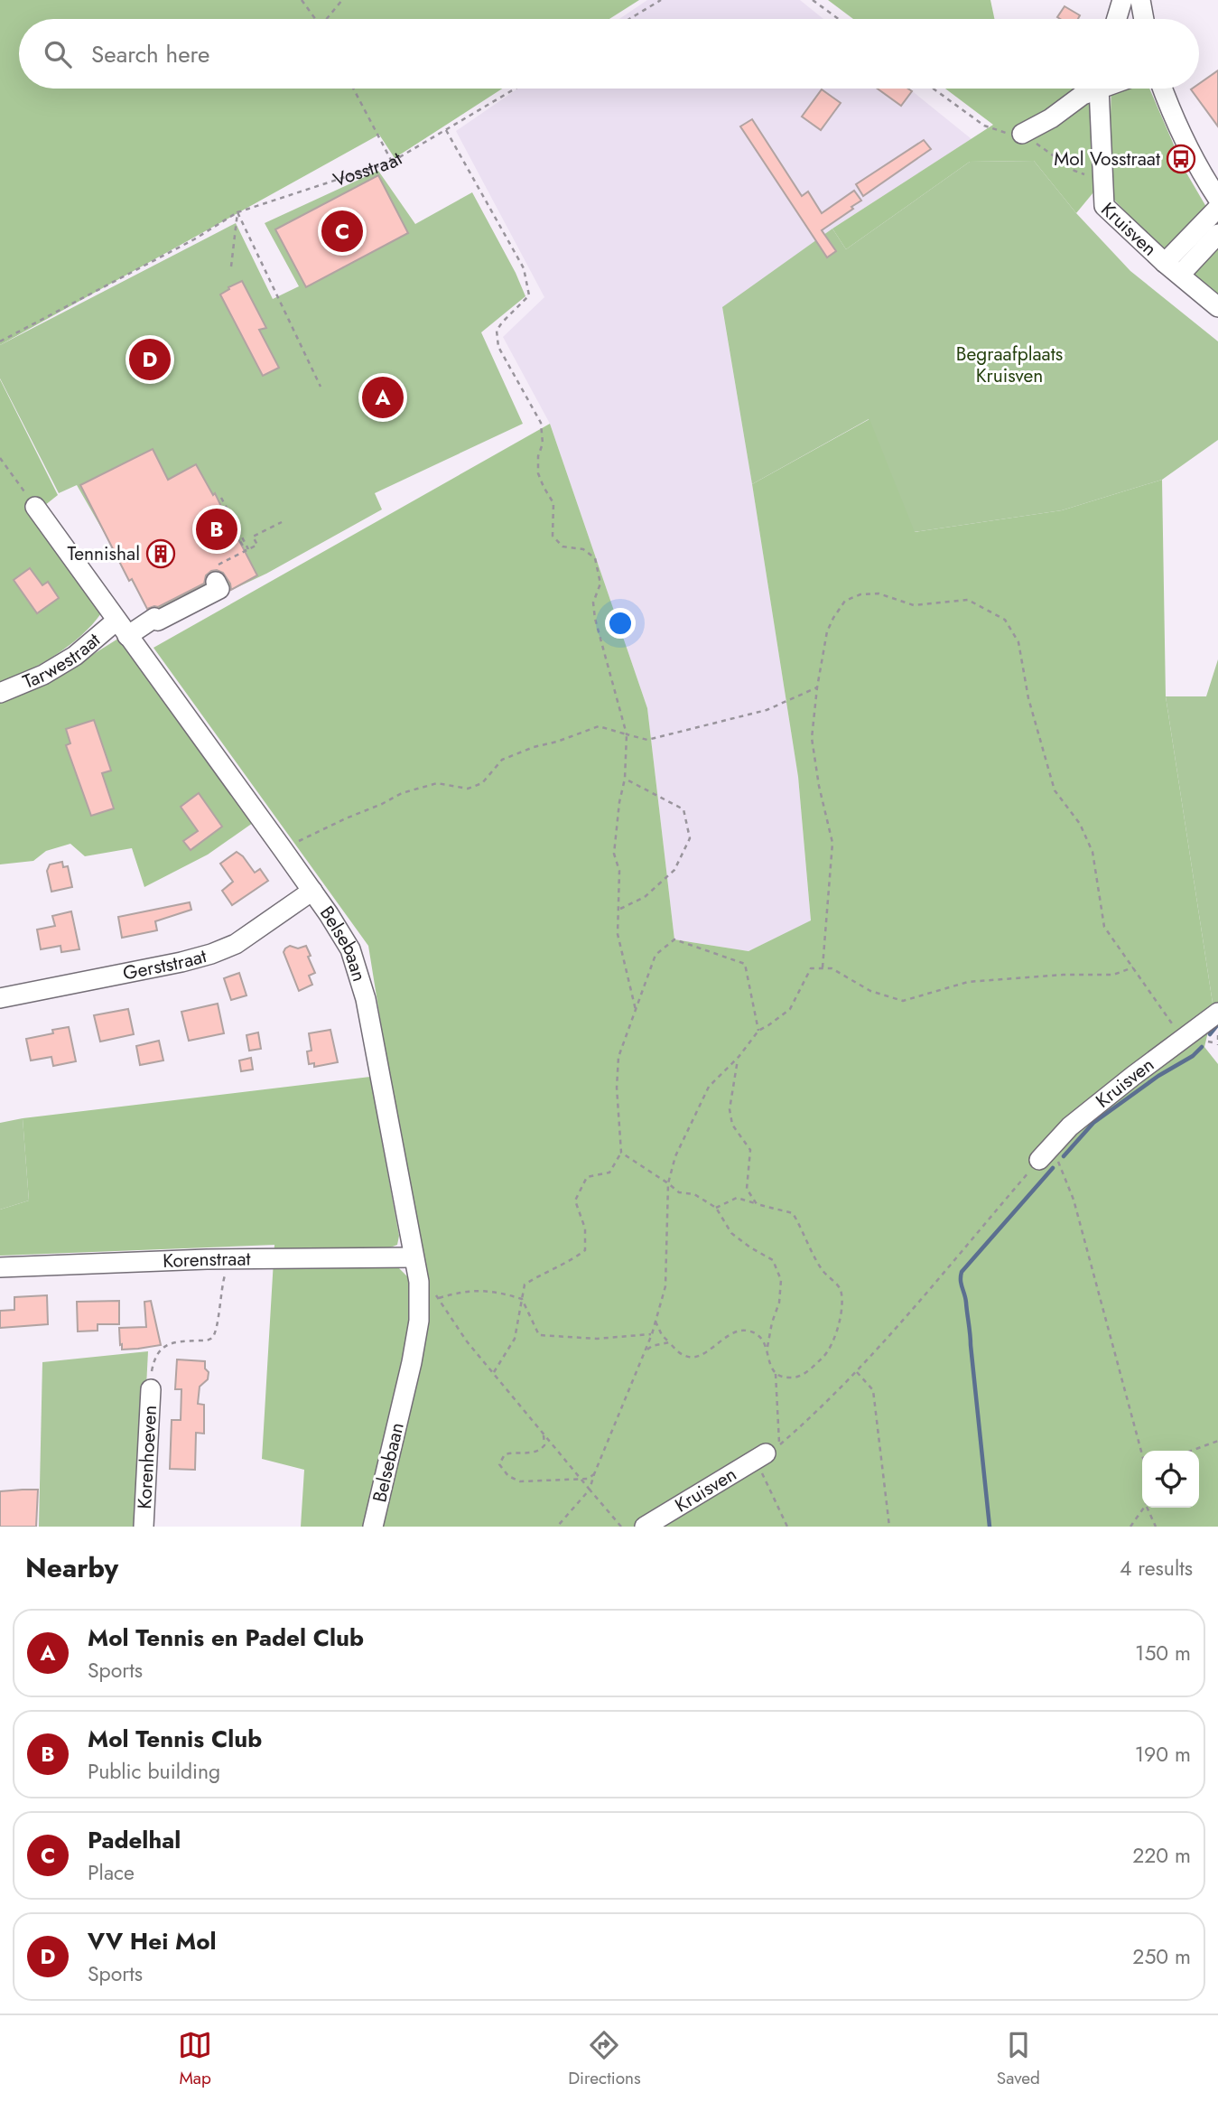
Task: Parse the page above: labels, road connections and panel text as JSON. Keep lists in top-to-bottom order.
{
  "streets": {
    "street": [
      "Kruisven",
      "Tarwestraat",
      "Belsebaan",
      "Gerststraat",
      "Korenstraat",
      "Korenhoeven"
    ],
    "path": ["Vosstraat"]
  },
  "crossings": [
    ["Tarwestraat", "Belsebaan"],
    ["Belsebaan", "Gerststraat"],
    ["Belsebaan", "Korenstraat"]
  ],
  "parks": ["Begraafplaats Kruisven"],
  "places": {
    "bus stop": ["Mol Vosstraat"],
    "building": ["Tennishal"]
  },
  "page": {
    "search": "Search here",
    "pins": [
      "C",
      "D",
      "A",
      "B"
    ],
    "heading": ["Nearby", "4 results"],
    "list": [
      {
        "mark": "A",
        "name": "Mol Tennis en Padel Club",
        "note": "Sports",
        "value": "150 m"
      },
      {
        "mark": "B",
        "name": "Mol Tennis Club",
        "note": "Public building",
        "value": "190 m"
      },
      {
        "mark": "C",
        "name": "Padelhal",
        "note": "Place",
        "value": "220 m"
      },
      {
        "mark": "D",
        "name": "VV Hei Mol",
        "note": "Sports",
        "value": "250 m"
      }
    ],
    "nav": ["Map", "Directions", "Saved"]
  }
}
